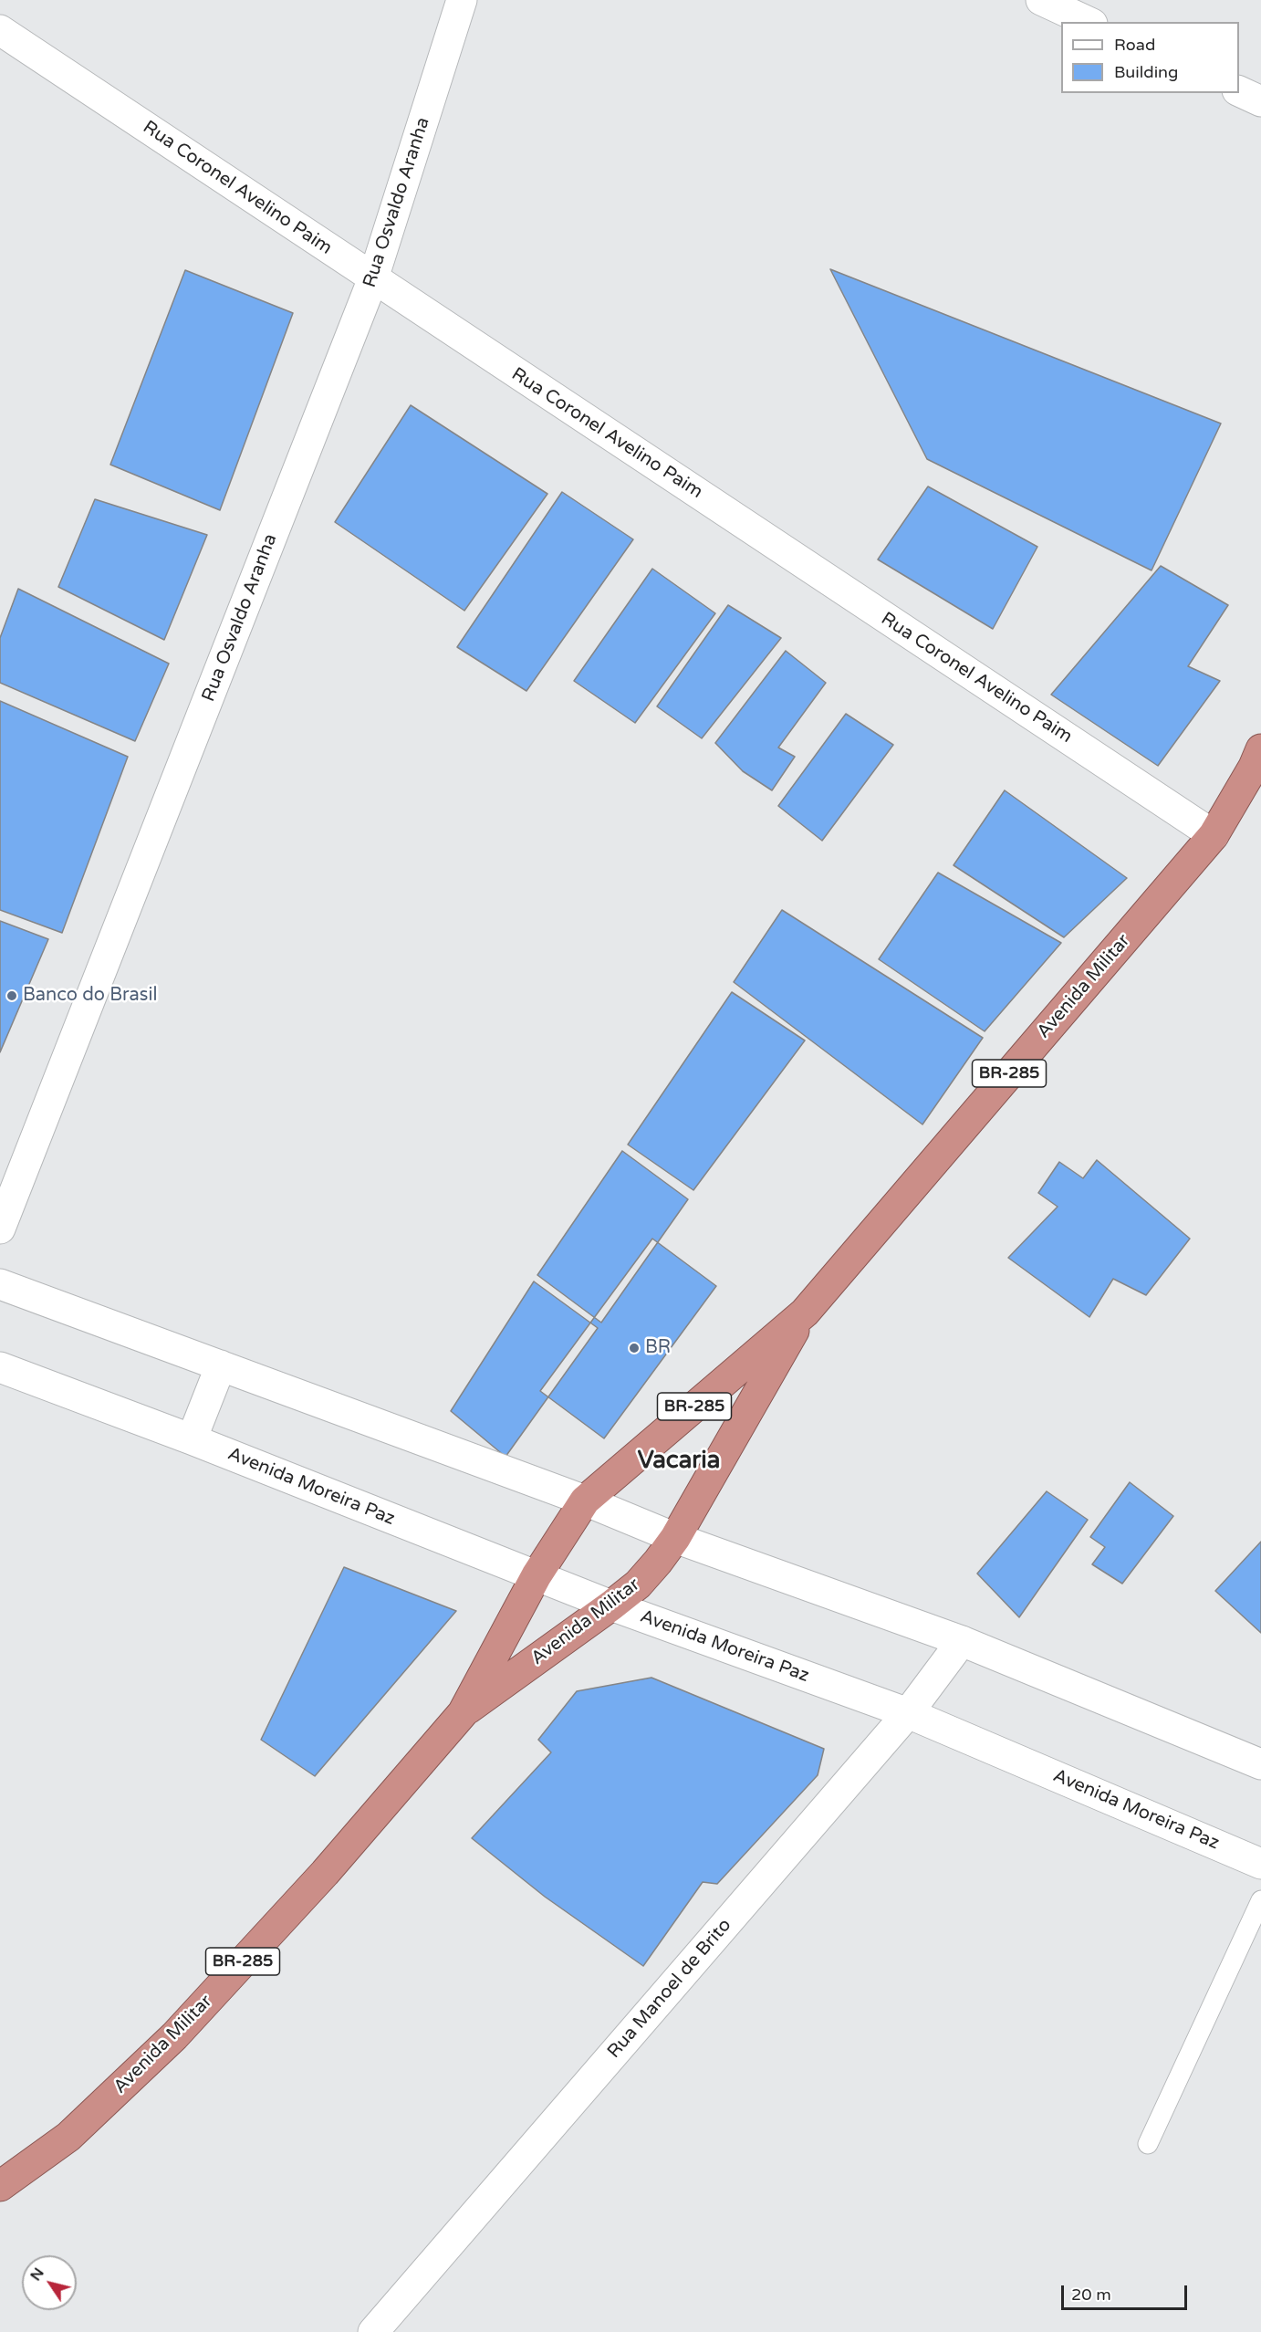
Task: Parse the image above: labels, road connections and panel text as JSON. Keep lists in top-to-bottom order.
{
  "streets": {
    "highway": ["Avenida Militar", "BR-285"],
    "street": [
      "Rua Coronel Avelino Paim",
      "Rua Osvaldo Aranha",
      "Avenida Moreira Paz",
      "Rua Manoel de Brito"
    ]
  },
  "crossings": [
    ["Rua Coronel Avelino Paim", "Rua Osvaldo Aranha"],
    ["Rua Coronel Avelino Paim", "Avenida Militar"],
    ["Avenida Militar", "Avenida Moreira Paz"],
    ["Avenida Moreira Paz", "Rua Manoel de Brito"]
  ],
  "districts": ["Vacaria"],
  "places": ["Banco do Brasil", "BR"],
  "legend": ["Road", "Building"],
  "scale_bar": "20 m",
  "north": "top left"
}
